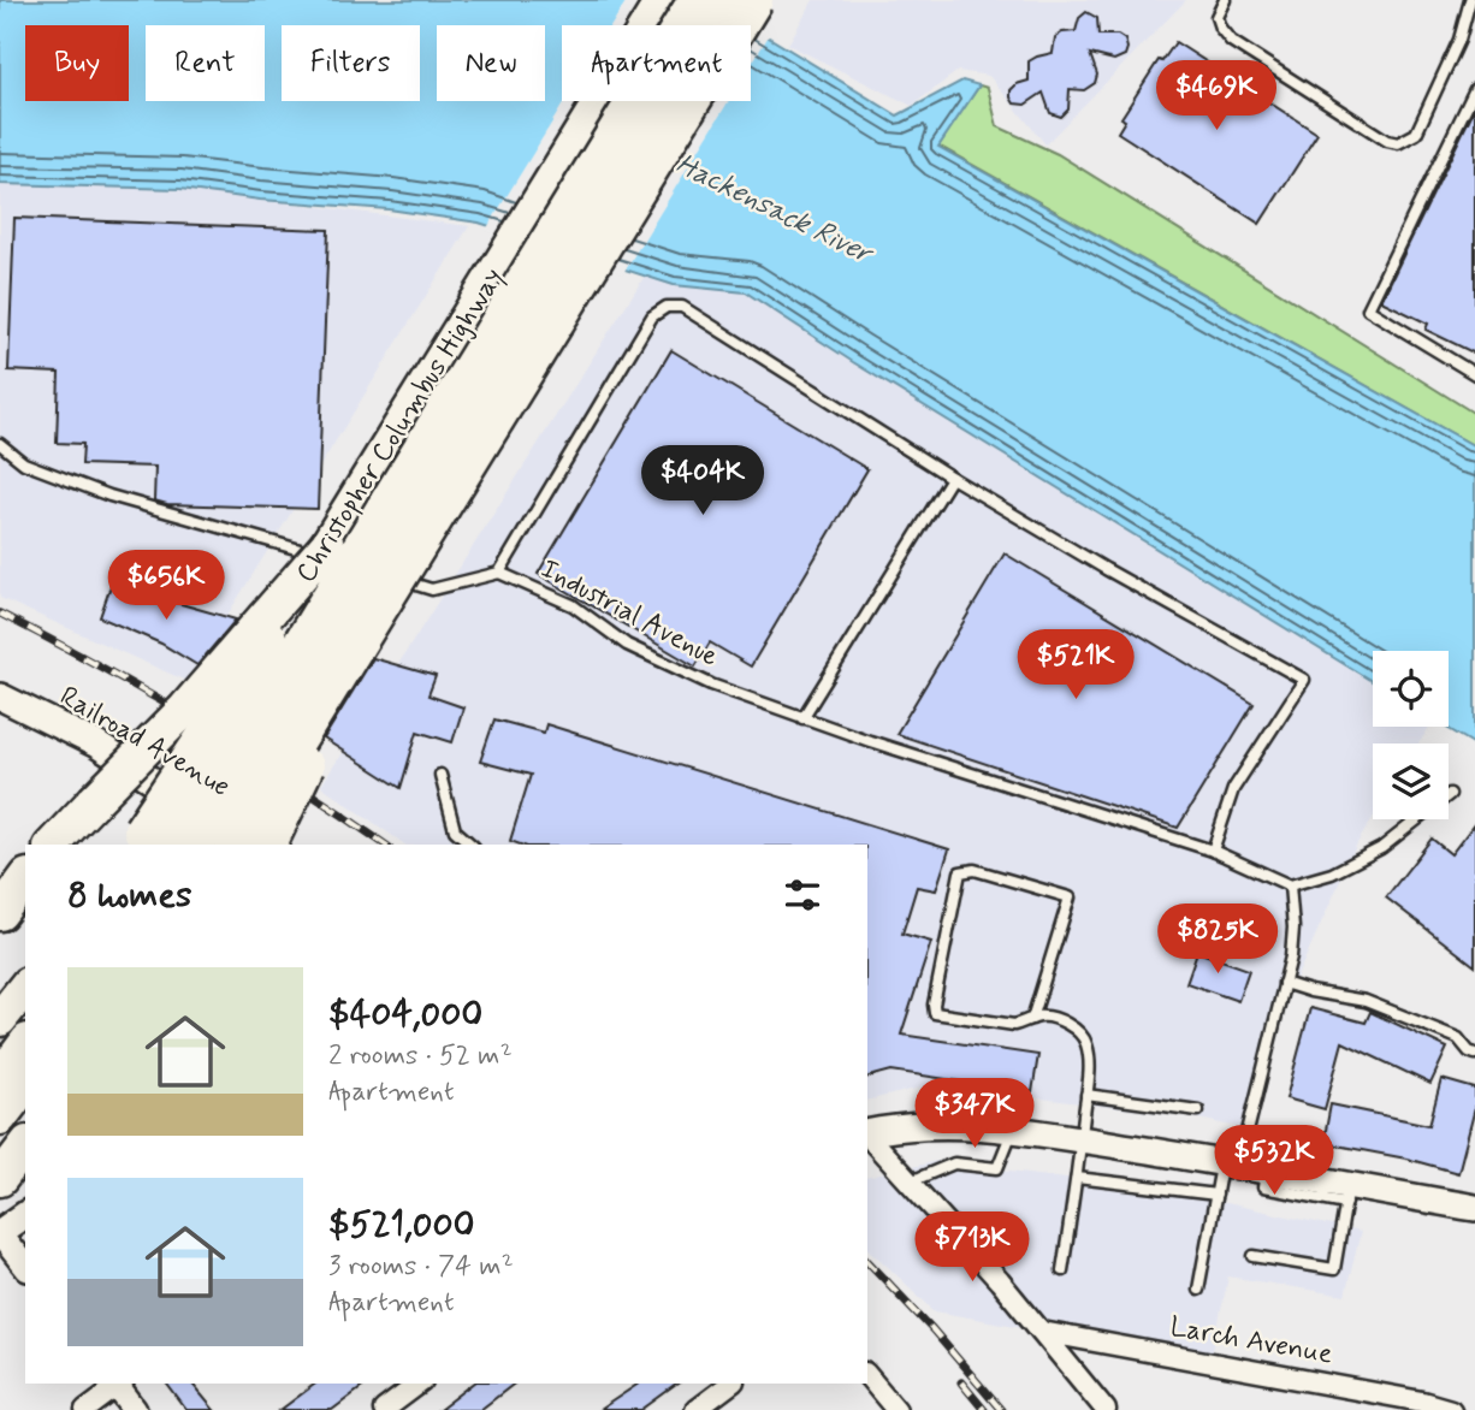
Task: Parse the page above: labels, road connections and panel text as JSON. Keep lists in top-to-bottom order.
{
  "streets": {
    "highway": ["Christopher Columbus Highway"],
    "main road": ["Railroad Avenue"],
    "street": ["Larch Avenue"],
    "lane": ["Industrial Avenue"]
  },
  "crossings": [
    ["Christopher Columbus Highway", "Industrial Avenue"]
  ],
  "water": ["Hackensack River"],
  "page": {
    "chip": [
      "Buy",
      "Rent",
      "Filters",
      "New",
      "Apartment"
    ],
    "price": [
      "$469K",
      "$404K",
      "$656K",
      "$521K",
      "$825K",
      "$347K",
      "$532K",
      "$713K"
    ],
    "heading": "8 homes",
    "list": [
      {
        "name": "$404,000",
        "note": "2 rooms · 52 m² · Apartment"
      },
      {
        "name": "$521,000",
        "note": "3 rooms · 74 m² · Apartment"
      }
    ]
  }
}
